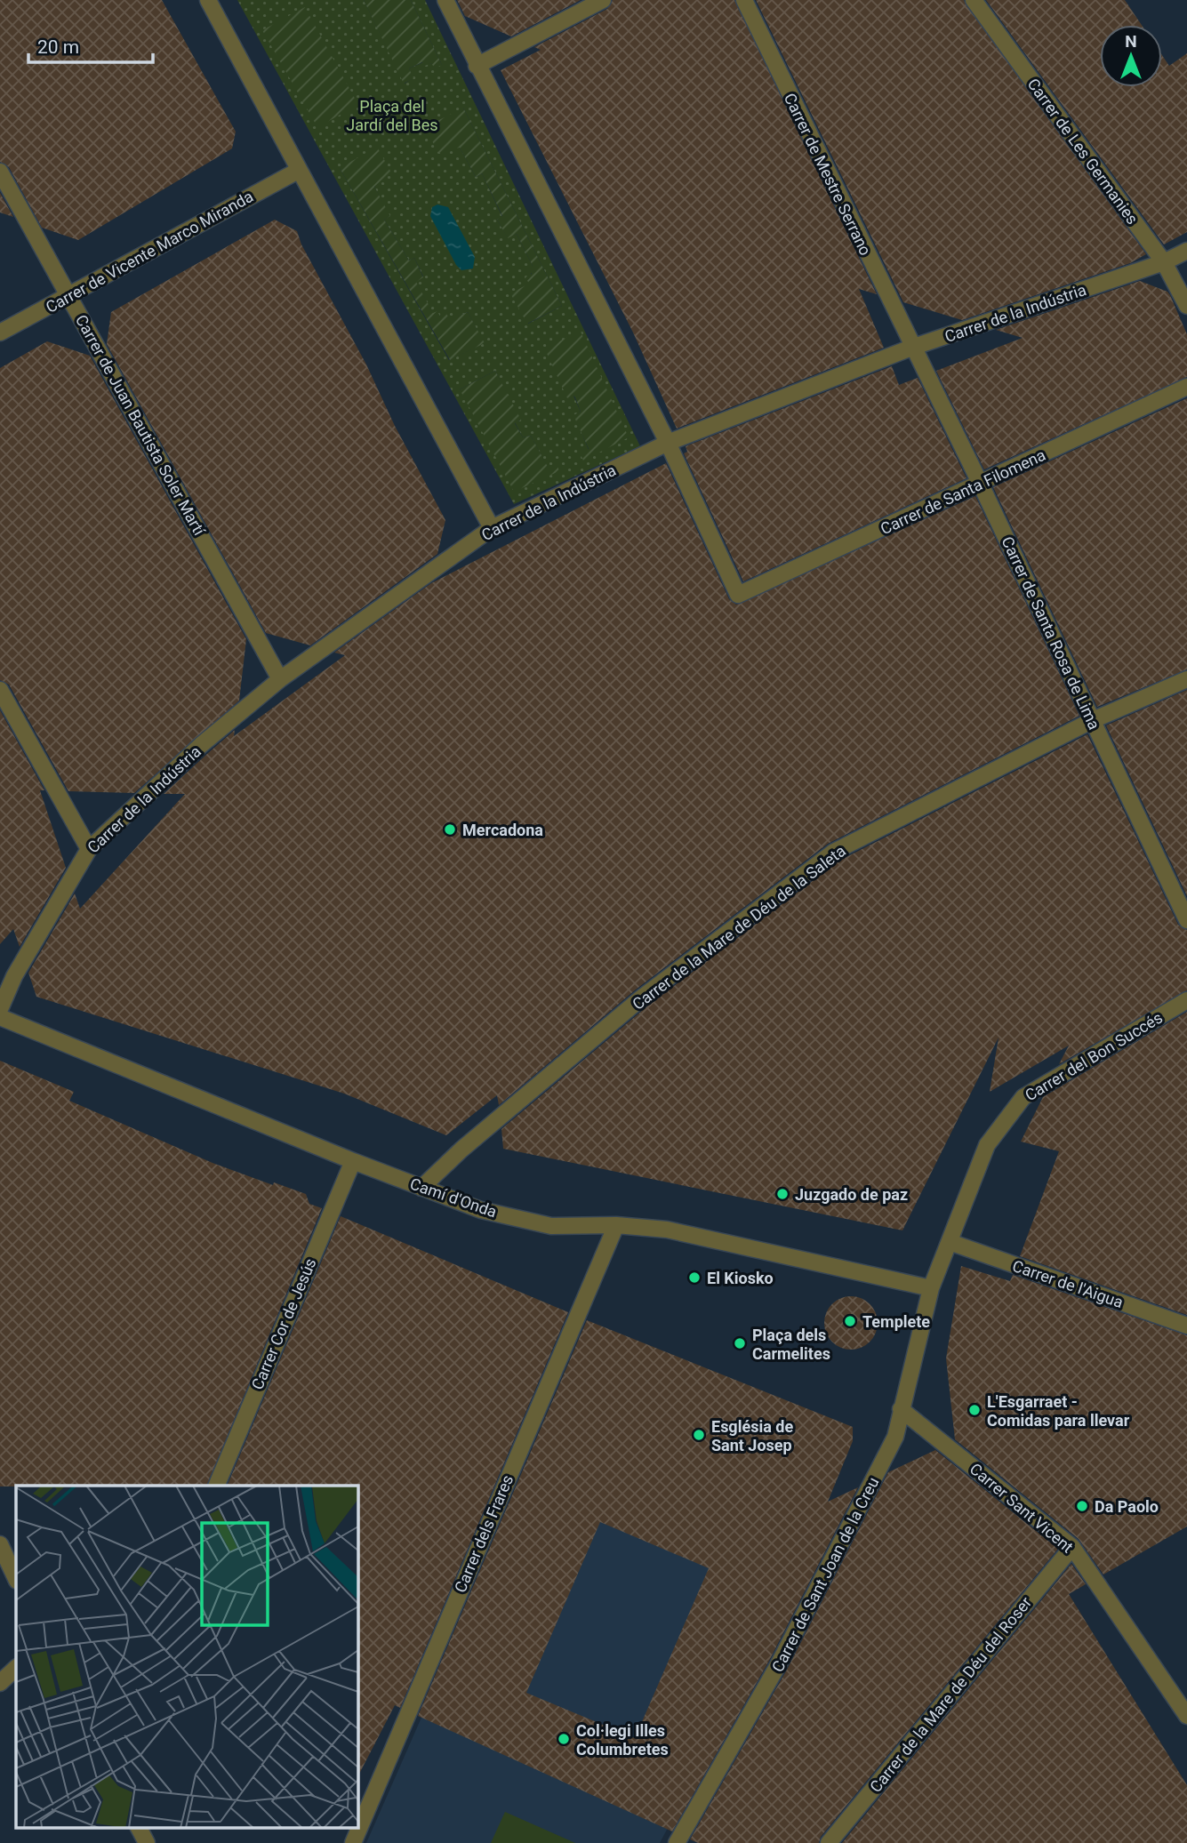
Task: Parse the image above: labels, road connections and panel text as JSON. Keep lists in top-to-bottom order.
{
  "streets": {
    "street": [
      "Carrer de Les Germanies",
      "Carrer de Mestre Serrano",
      "Carrer de Vicente Marco Miranda",
      "Carrer de la Indústria",
      "Carrer de Juan Bautista Soler Martí",
      "Carrer de Santa Filomena",
      "Carrer de Santa Rosa de Lima",
      "Carrer de la Mare de Déu de la Saleta",
      "Carrer del Bon Succés",
      "Camí d'Onda",
      "Carrer de l'Aigua",
      "Carrer Cor de Jesús",
      "Carrer Sant Vicent",
      "Carrer dels Frares",
      "Carrer de Sant Joan de la Creu",
      "Carrer de la Mare de Déu del Roser"
    ]
  },
  "crossings": [
    ["Carrer de Les Germanies", "Carrer de la Indústria"],
    ["Carrer de Mestre Serrano", "Carrer de la Indústria"],
    ["Carrer de Mestre Serrano", "Carrer de Santa Rosa de Lima"],
    ["Carrer de Vicente Marco Miranda", "Carrer de Juan Bautista Soler Martí"],
    ["Carrer de la Indústria", "Carrer de Juan Bautista Soler Martí"],
    ["Carrer de la Indústria", "Carrer de Santa Filomena"],
    ["Carrer de la Indústria", "Carrer de Santa Rosa de Lima"],
    ["Carrer de Santa Filomena", "Carrer de Santa Rosa de Lima"],
    ["Carrer de Santa Rosa de Lima", "Carrer de la Mare de Déu de la Saleta"],
    ["Carrer de la Mare de Déu de la Saleta", "Camí d'Onda"],
    ["Carrer del Bon Succés", "Camí d'Onda"],
    ["Carrer del Bon Succés", "Carrer de l'Aigua"],
    ["Carrer del Bon Succés", "Carrer de Sant Joan de la Creu"],
    ["Camí d'Onda", "Carrer Cor de Jesús"],
    ["Camí d'Onda", "Carrer dels Frares"],
    ["Camí d'Onda", "Carrer de Sant Joan de la Creu"],
    ["Carrer Sant Vicent", "Carrer de Sant Joan de la Creu"],
    ["Carrer Sant Vicent", "Carrer de la Mare de Déu del Roser"]
  ],
  "parks": ["Plaça del Jardí del Bes"],
  "places": [
    "Mercadona",
    "Juzgado de paz",
    "El Kiosko",
    "Templete",
    "Plaça dels Carmelites",
    "L'Esgarraet - Comidas para llevar",
    "Església de Sant Josep",
    "Da Paolo",
    "Col·legi Illes Columbretes"
  ],
  "scale_bar": "20 m",
  "north": "top"
}
